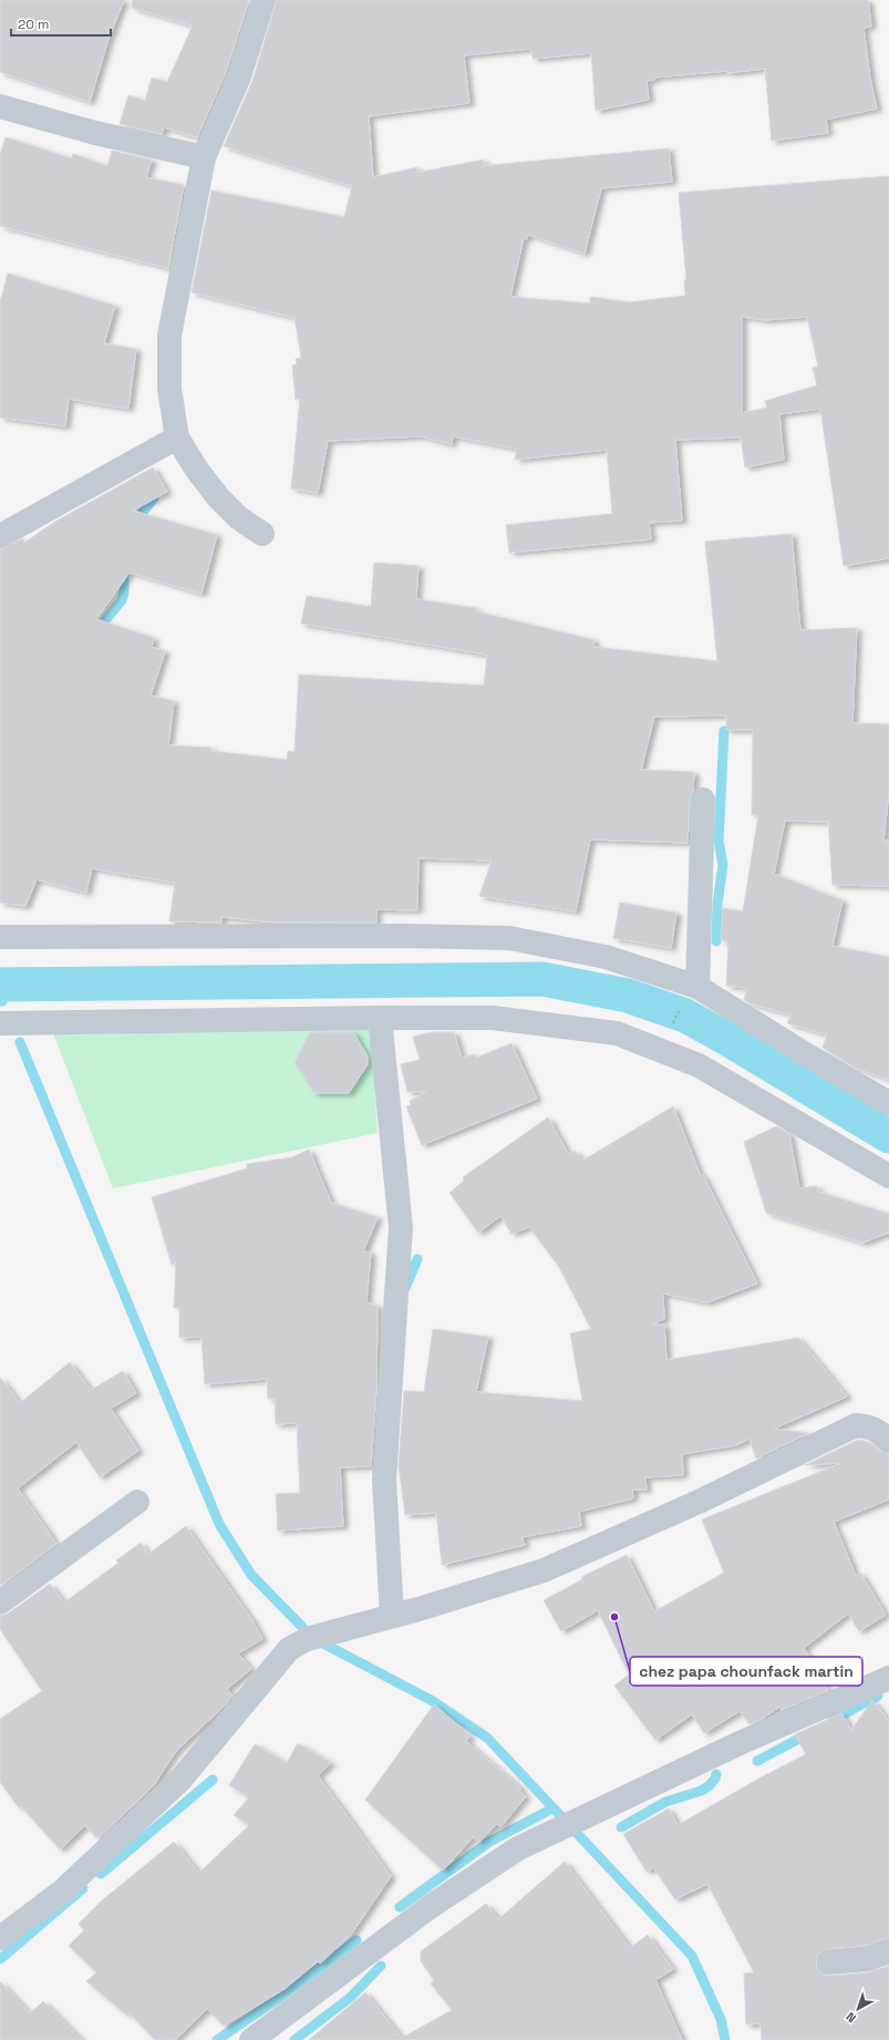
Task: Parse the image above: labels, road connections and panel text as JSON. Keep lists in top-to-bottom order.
{
  "places": ["chez papa chounfack martin"],
  "scale_bar": "20 m",
  "north": "bottom left"
}
